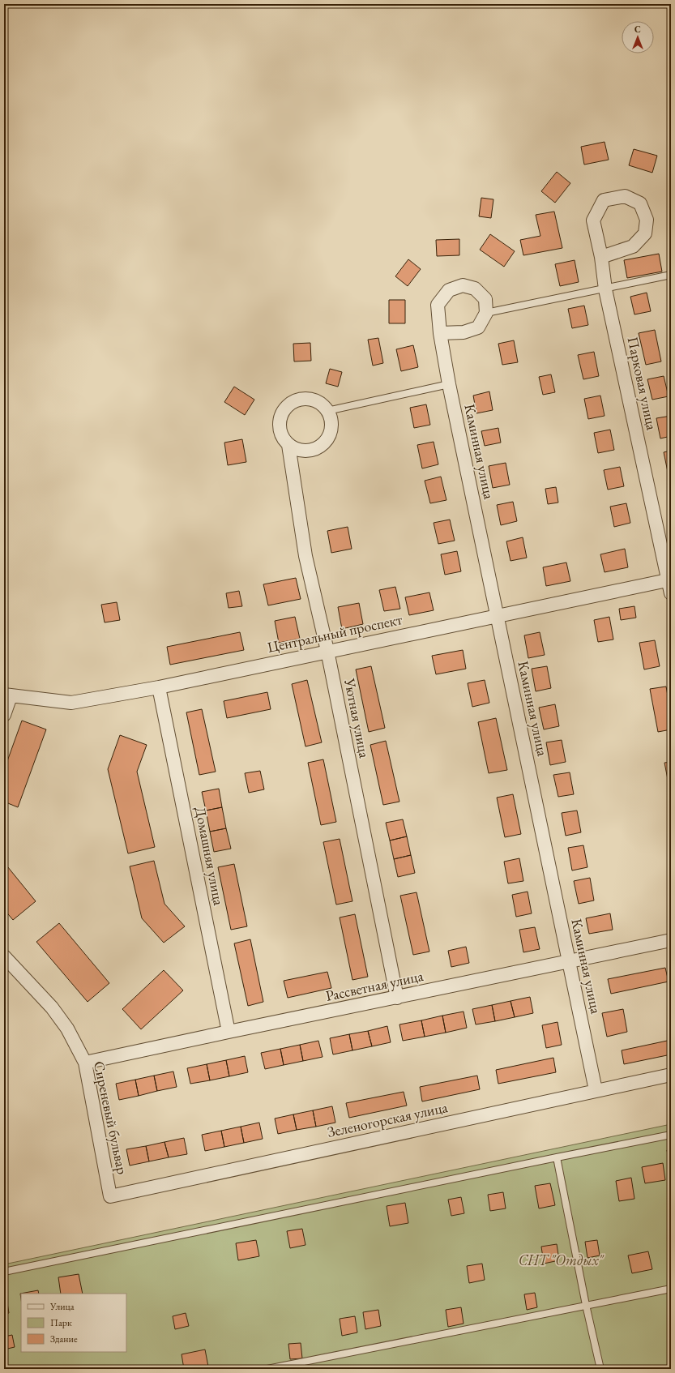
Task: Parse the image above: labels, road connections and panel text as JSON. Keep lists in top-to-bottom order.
{
  "streets": {
    "street": [
      "Парковая улица",
      "Каминная улица",
      "Центральный проспект",
      "Уютная улица",
      "Домашняя улица",
      "Рассветная улица",
      "Сиреневый бульвар",
      "Зеленогорская улица"
    ]
  },
  "crossings": [
    ["Парковая улица", "Центральный проспект"],
    ["Каминная улица", "Центральный проспект"],
    ["Каминная улица", "Рассветная улица"],
    ["Каминная улица", "Зеленогорская улица"],
    ["Центральный проспект", "Уютная улица"],
    ["Центральный проспект", "Домашняя улица"],
    ["Уютная улица", "Рассветная улица"],
    ["Домашняя улица", "Рассветная улица"],
    ["Рассветная улица", "Сиреневый бульвар"],
    ["Сиреневый бульвар", "Зеленогорская улица"]
  ],
  "parks": ["СНТ \"Отдых\""],
  "legend": ["Улица", "Парк", "Здание"],
  "north": "top"
}
